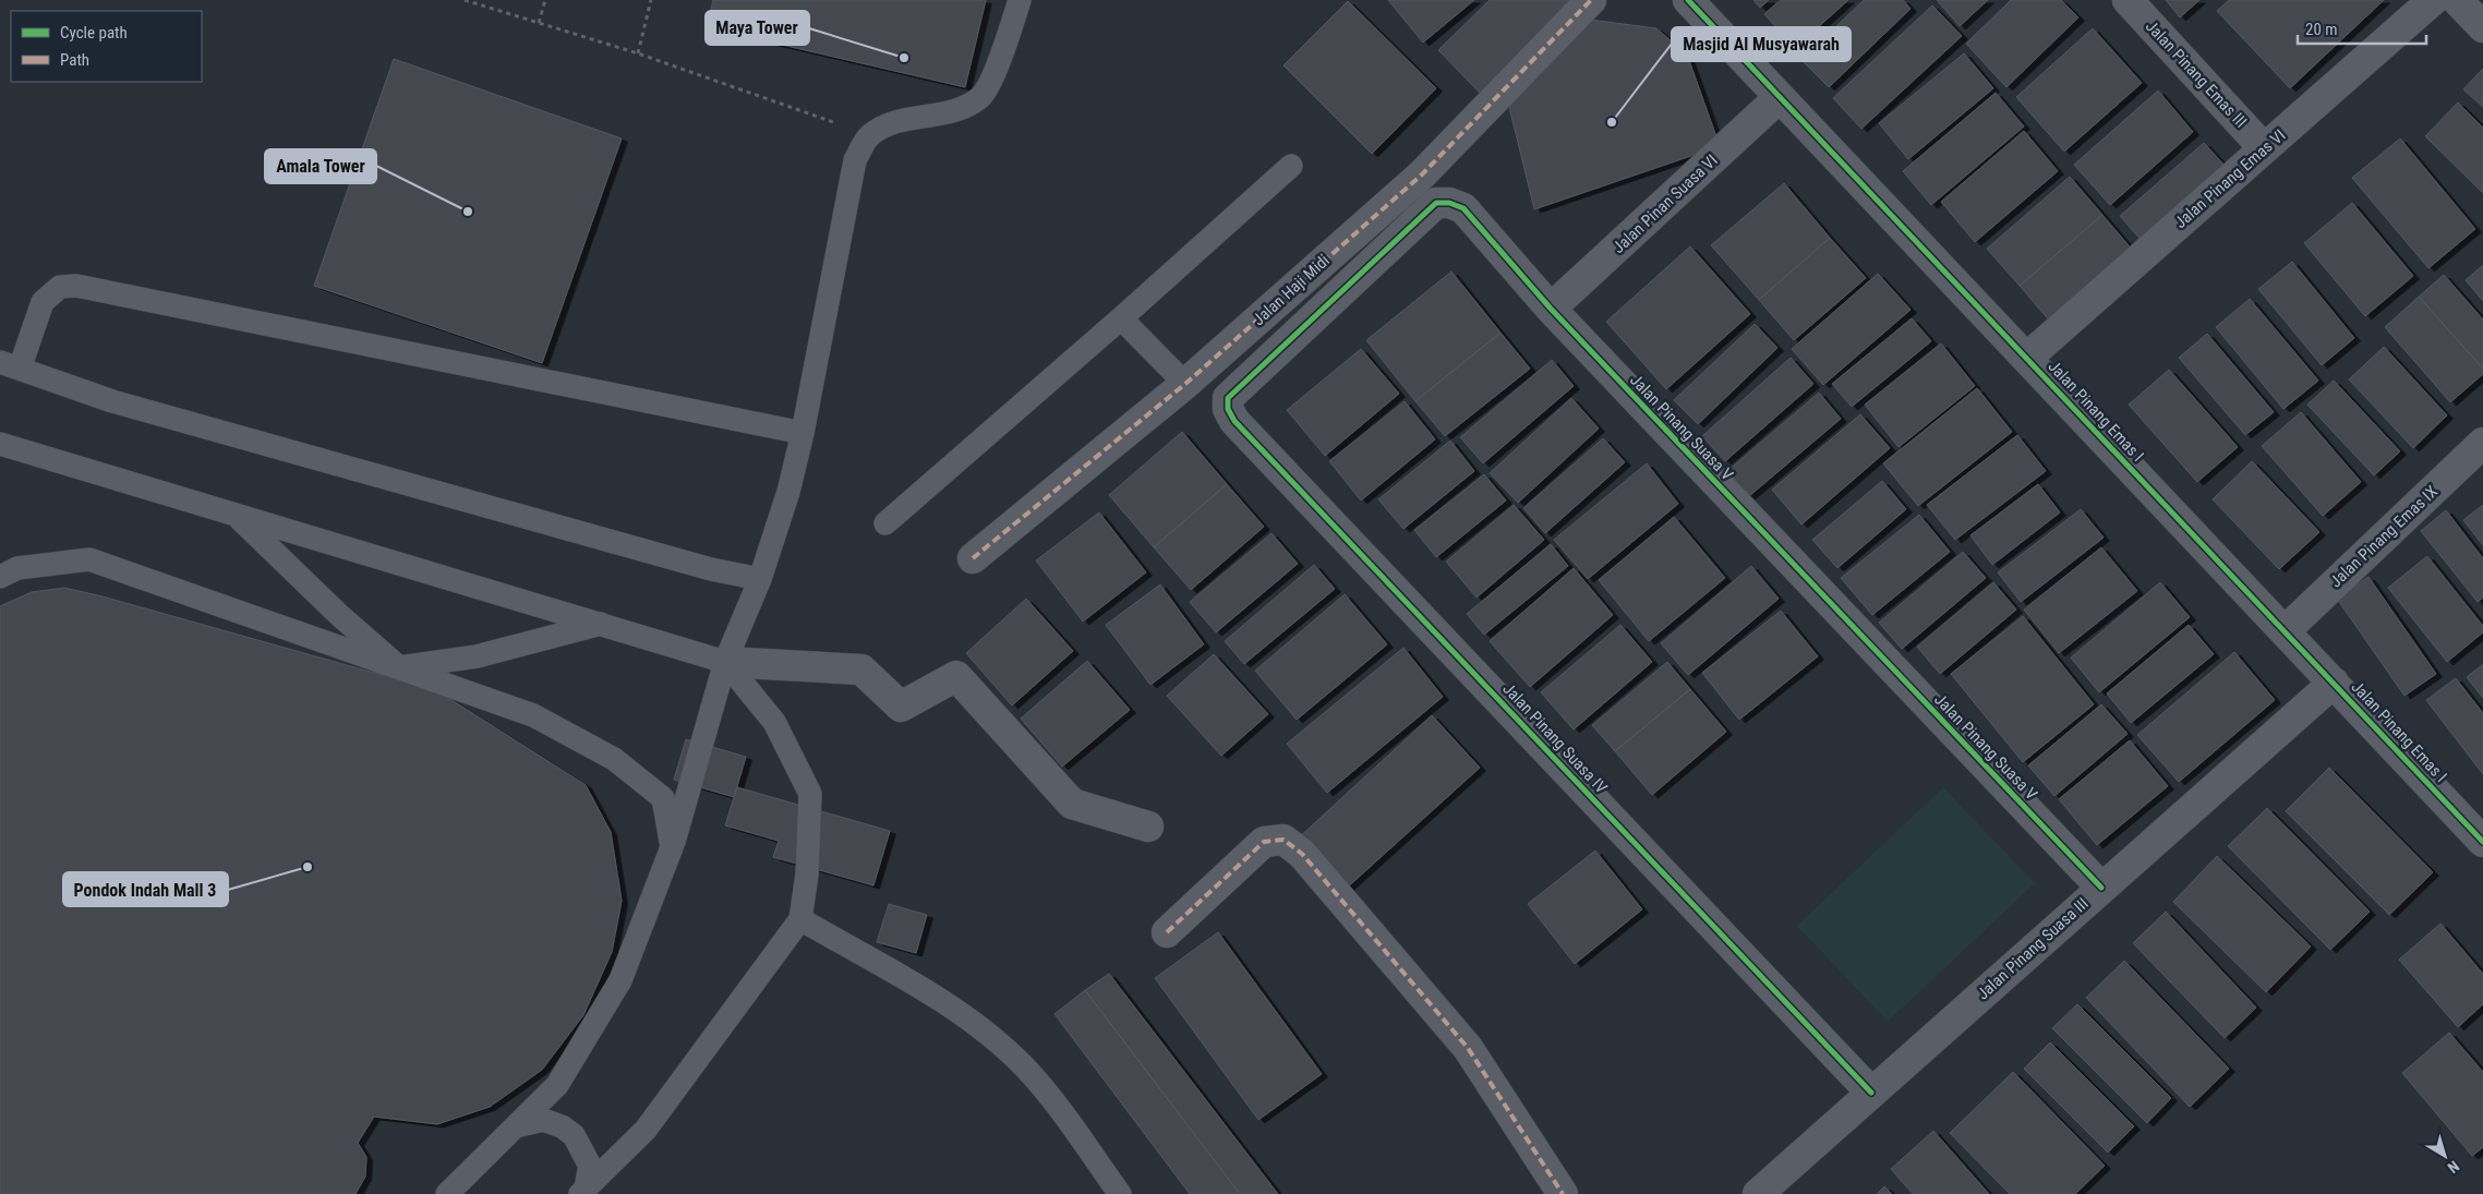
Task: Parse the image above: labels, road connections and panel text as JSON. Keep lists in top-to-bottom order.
{
  "streets": {
    "street": [
      "Jalan Pinang Emas III",
      "Jalan Pinang Emas VI",
      "Jalan Pinan Suasa VI",
      "Jalan Haji Midi",
      "Jalan Pinang Emas I",
      "Jalan Pinang Suasa V",
      "Jalan Pinang Emas IX",
      "Jalan Pinang Suasa IV",
      "Jalan Pinang Suasa III"
    ]
  },
  "crossings": [
    ["Jalan Pinang Emas III", "Jalan Pinang Emas VI"],
    ["Jalan Pinang Emas VI", "Jalan Pinang Emas I"],
    ["Jalan Pinan Suasa VI", "Jalan Pinang Emas I"],
    ["Jalan Pinan Suasa VI", "Jalan Pinang Suasa V"],
    ["Jalan Pinang Emas I", "Jalan Pinang Emas IX"],
    ["Jalan Pinang Emas I", "Jalan Pinang Suasa III"],
    ["Jalan Pinang Suasa V", "Jalan Pinang Suasa IV"],
    ["Jalan Pinang Suasa V", "Jalan Pinang Suasa III"],
    ["Jalan Pinang Suasa IV", "Jalan Pinang Suasa III"]
  ],
  "places": [
    "Maya Tower",
    "Masjid Al Musyawarah",
    "Amala Tower",
    "Pondok Indah Mall 3"
  ],
  "legend": ["Cycle path", "Path"],
  "scale_bar": "20 m",
  "north": "bottom right"
}
